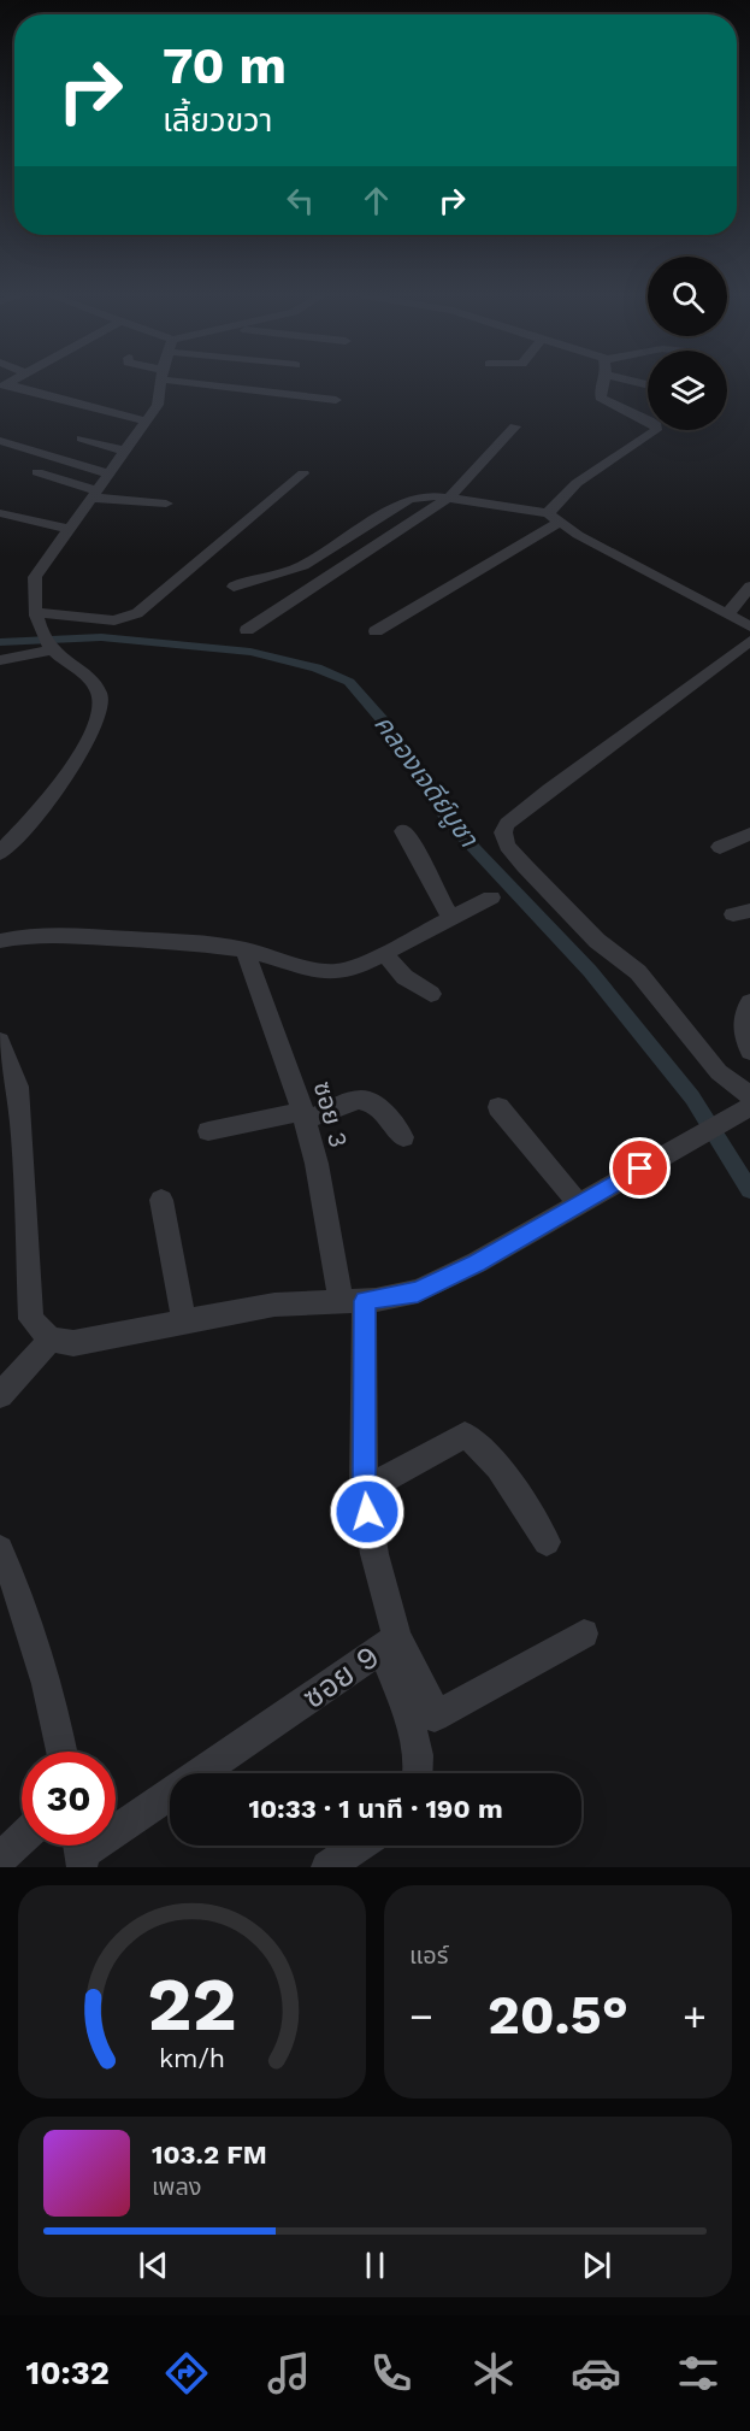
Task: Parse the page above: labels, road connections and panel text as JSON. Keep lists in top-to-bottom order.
{
  "streets": {
    "street": ["ซอย 3", "ซอย 9"]
  },
  "crossings": [
    ["ซอย 3", "ซอย 9"]
  ],
  "water": ["คลองเจดีย์บูชา"],
  "page": {
    "turn": ["70 m", "เลี้ยวขวา"],
    "limit": "30",
    "trip": "10:33 · 1 นาที · 190 m",
    "tile": "แอร์",
    "heat": ["−", "20.5°", "+"],
    "song": ["103.2 FM", "เพลง"],
    "tabs": "10:32",
    "gauge": ["22", "km/h"]
  }
}
